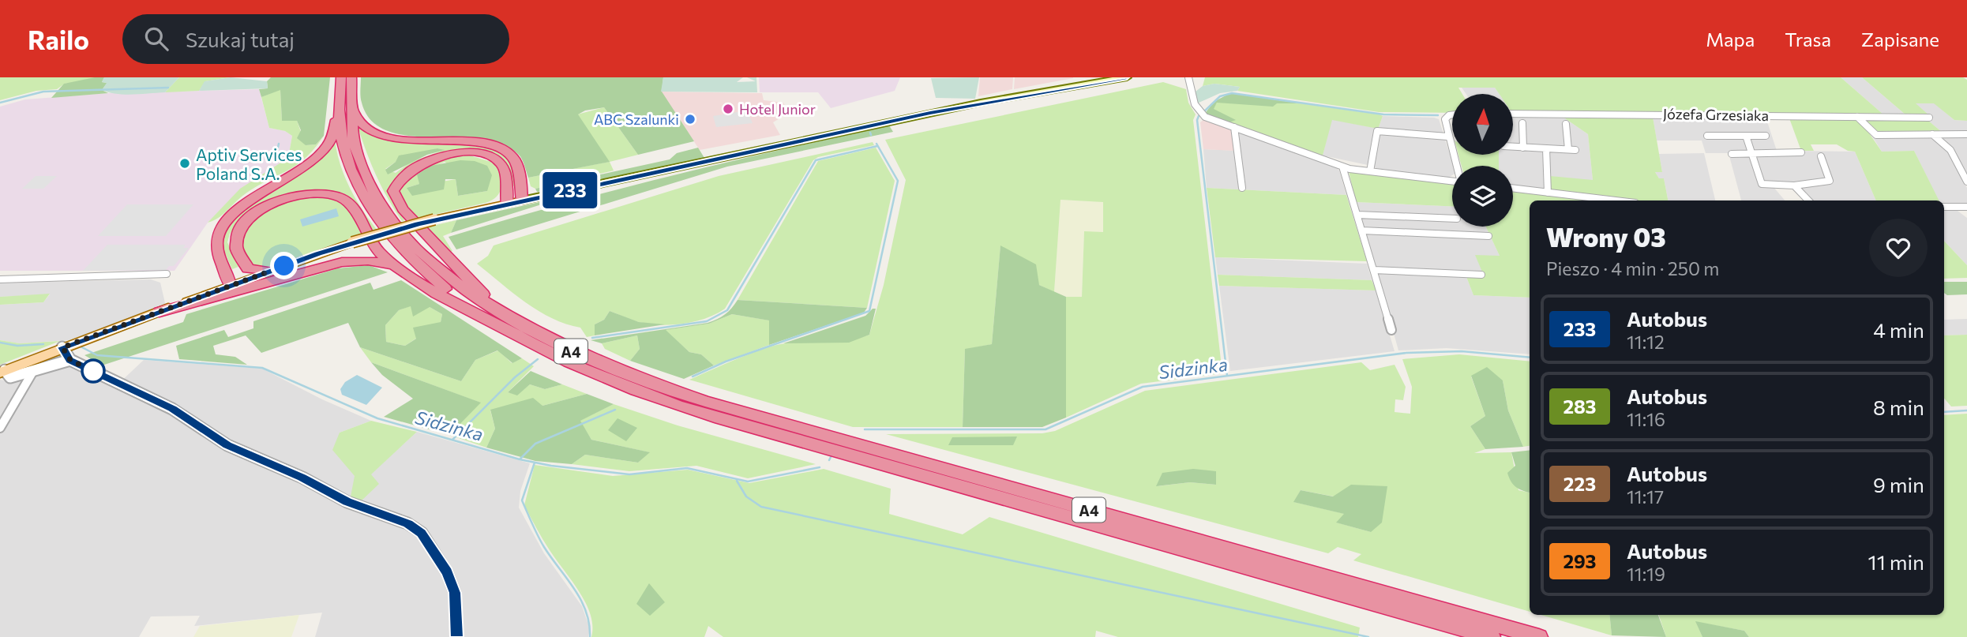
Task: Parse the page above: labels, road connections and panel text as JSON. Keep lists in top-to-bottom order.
{
  "streets": {
    "highway": ["A4"],
    "street": ["Józefa Grzesiaka"]
  },
  "water": ["Sidzinka"],
  "places": ["Hotel Junior", "ABC Szalunki", "Aptiv Services Poland S.A."],
  "lines": ["bus line 233"],
  "north": "top",
  "page": {
    "header": "Railo",
    "search": "Szukaj tutaj",
    "nav": ["Mapa", "Trasa", "Zapisane"],
    "on_map": "233",
    "heading": ["Wrony 03", "Pieszo · 4 min · 250 m"],
    "list": [
      {
        "mark": "233",
        "name": "Autobus",
        "note": "11:12",
        "value": "4 min"
      },
      {
        "mark": "283",
        "name": "Autobus",
        "note": "11:16",
        "value": "8 min"
      },
      {
        "mark": "223",
        "name": "Autobus",
        "note": "11:17",
        "value": "9 min"
      },
      {
        "mark": "293",
        "name": "Autobus",
        "note": "11:19",
        "value": "11 min"
      }
    ]
  }
}
